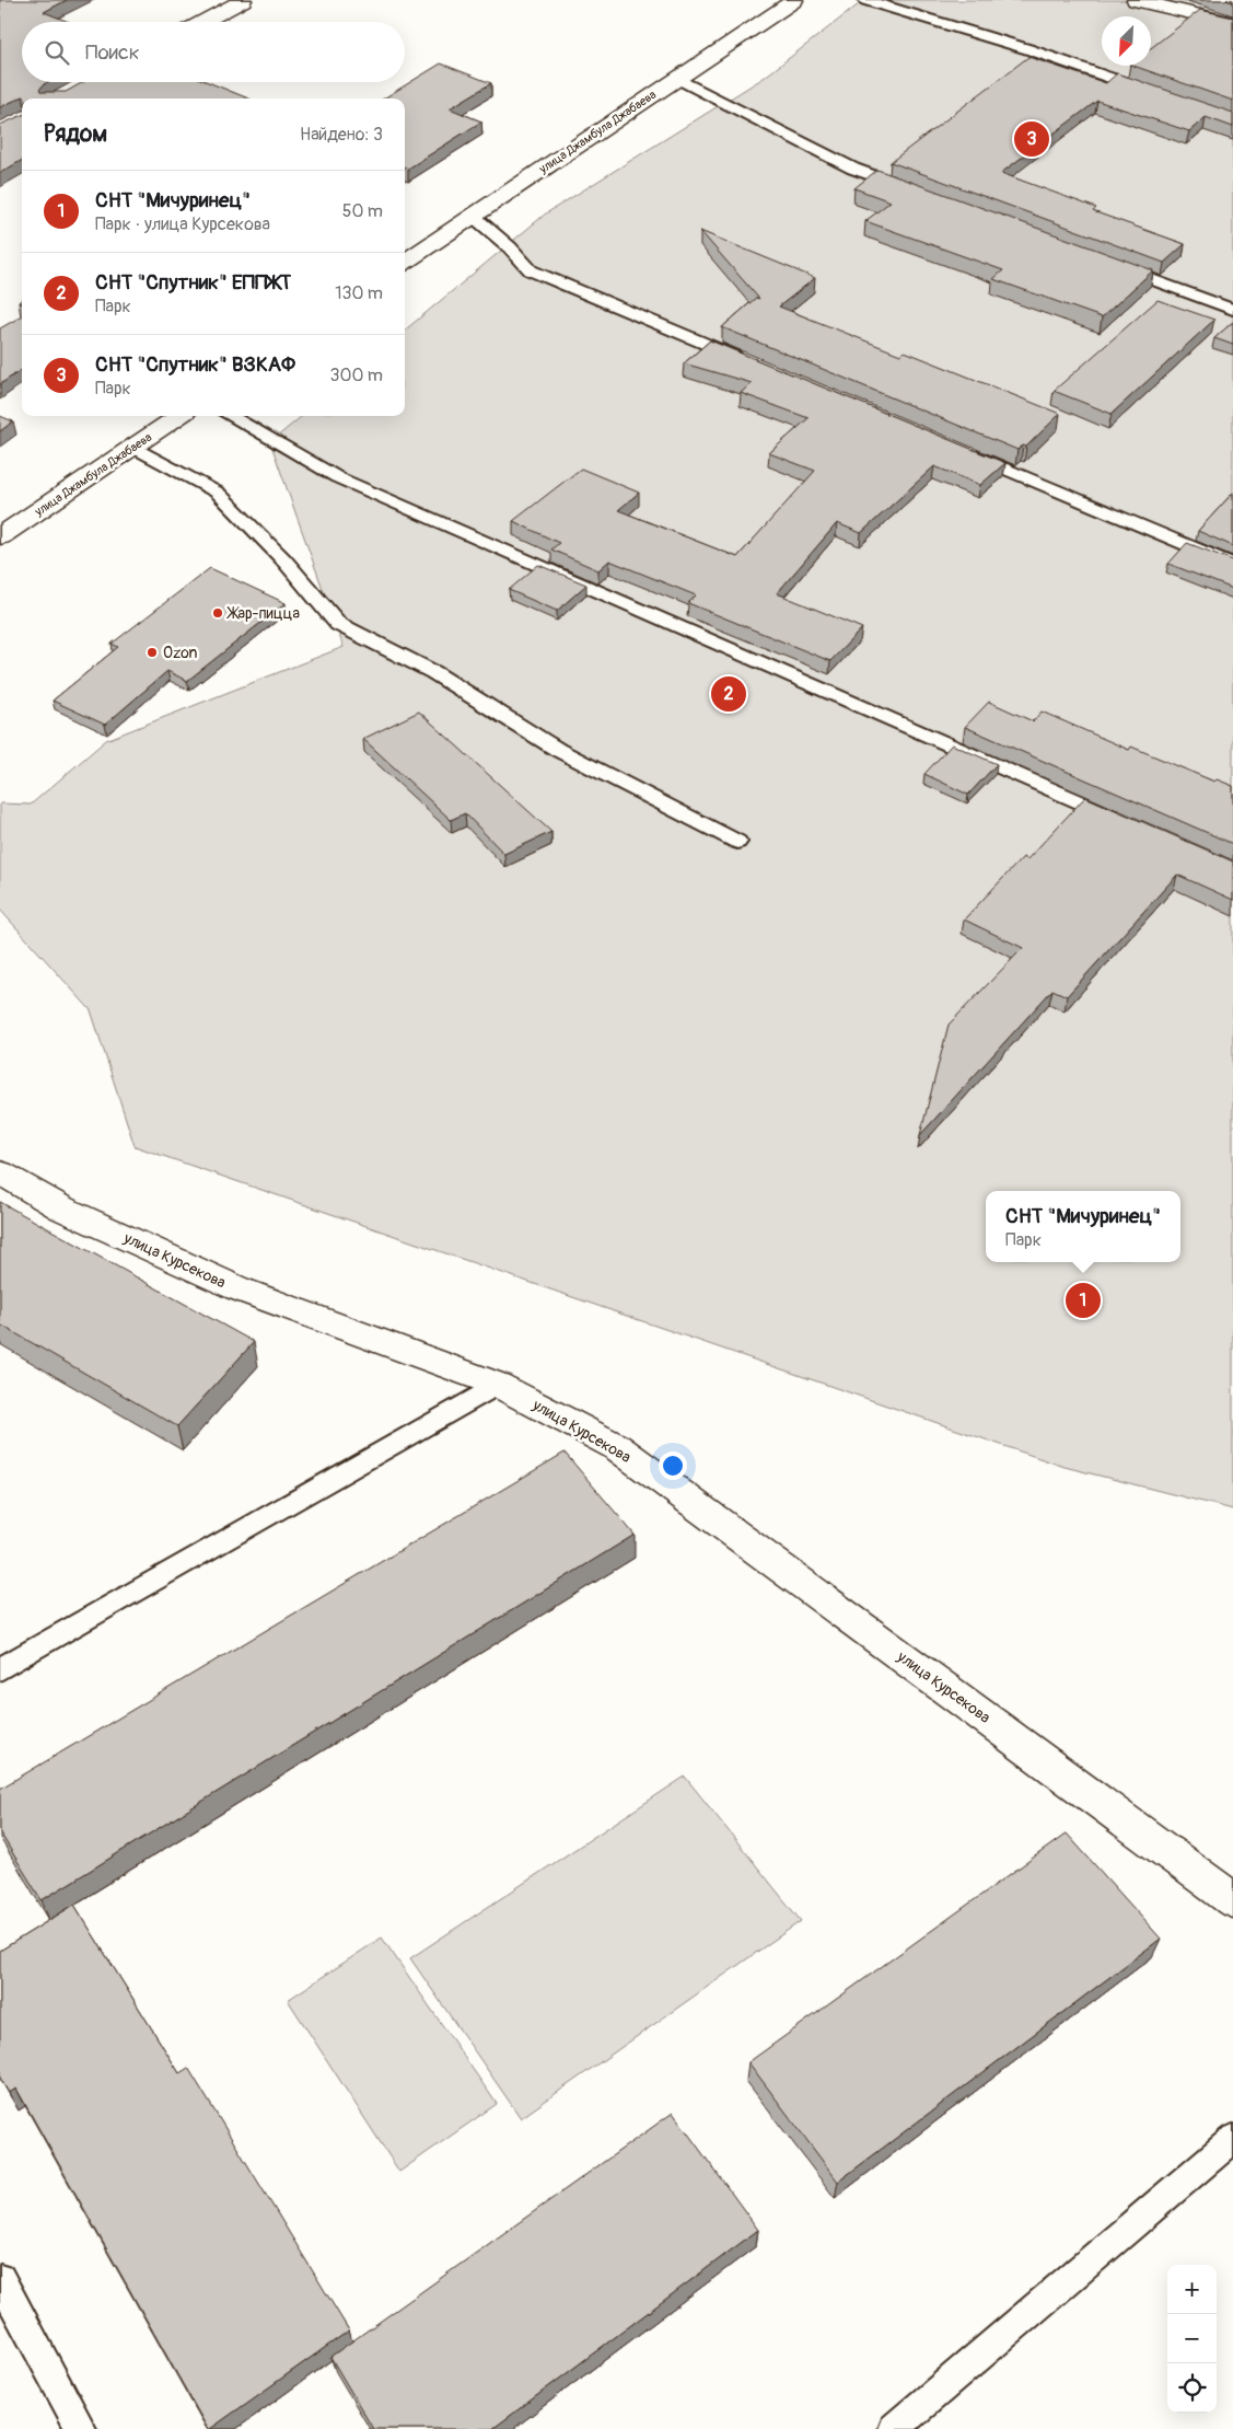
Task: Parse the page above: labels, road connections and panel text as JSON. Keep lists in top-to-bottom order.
{
  "streets": {
    "street": ["улица Джамбула Джабаева", "улица Курсекова"]
  },
  "places": ["Жар-пицца", "Ozon"],
  "north": "bottom left",
  "page": {
    "search": "Поиск",
    "heading": ["Рядом", "Найдено: 3"],
    "pins": ["3", "2", "1"],
    "list": [
      {
        "mark": "1",
        "name": "СНТ \"Мичуринец\"",
        "note": "Парк · улица Курсекова",
        "value": "50 m"
      },
      {
        "mark": "2",
        "name": "СНТ \"Спутник\" ЕППЖТ",
        "note": "Парк",
        "value": "130 m"
      },
      {
        "mark": "3",
        "name": "СНТ \"Спутник\" ВЗКАФ",
        "note": "Парк",
        "value": "300 m"
      }
    ],
    "popup": ["СНТ \"Мичуринец\"", "Парк"],
    "map_buttons": ["+", "−"]
  }
}
